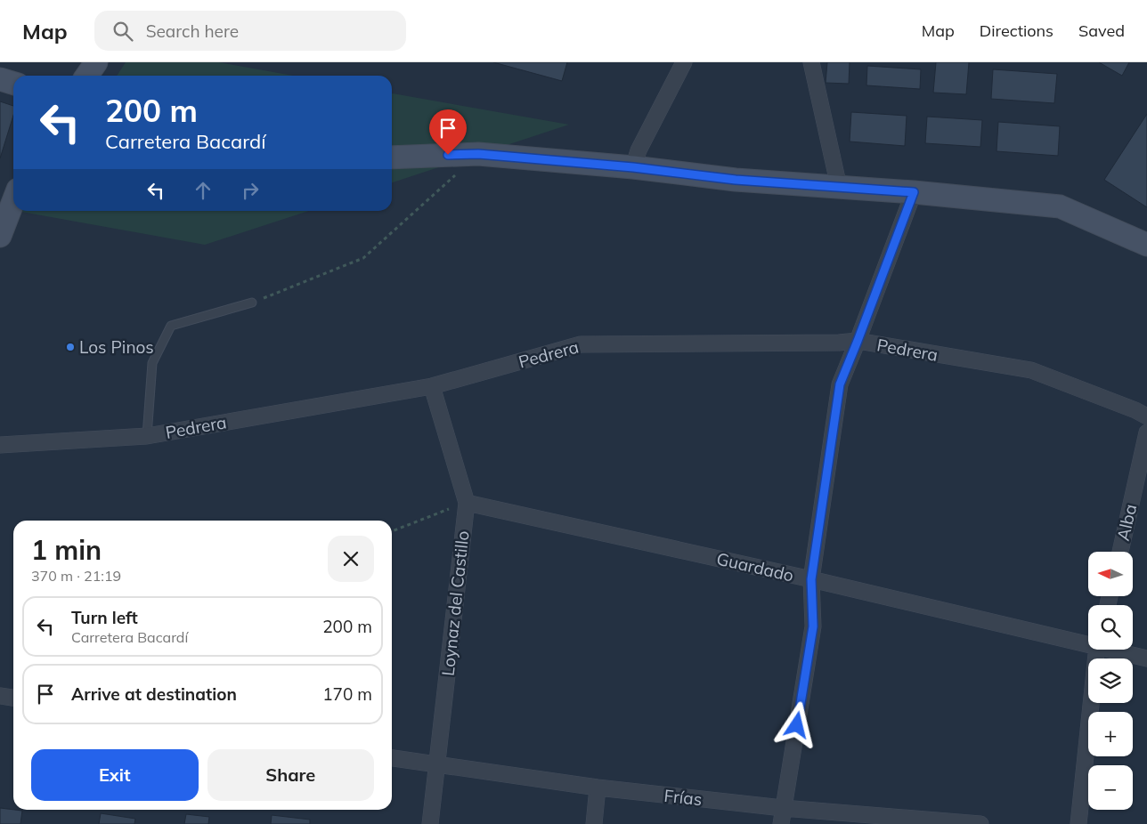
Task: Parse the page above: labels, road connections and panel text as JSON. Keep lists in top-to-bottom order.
{
  "streets": {
    "street": [
      "Pedrera",
      "Alba",
      "Guardado",
      "Loynaz del Castillo",
      "Frías"
    ]
  },
  "crossings": [
    ["Pedrera", "Loynaz del Castillo"],
    ["Guardado", "Loynaz del Castillo"],
    ["Loynaz del Castillo", "Frías"]
  ],
  "places": ["Los Pinos"],
  "north": "left",
  "page": {
    "header": "Map",
    "search": "Search here",
    "nav": ["Map", "Directions", "Saved"],
    "turn": ["200 m", "Carretera Bacardí"],
    "heading": ["1 min", "370 m · 21:19"],
    "map_buttons": ["+", "−"],
    "list": [
      {
        "name": "Turn left",
        "note": "Carretera Bacardí",
        "value": "200 m"
      },
      {
        "name": "Arrive at destination",
        "value": "170 m"
      }
    ],
    "buttons": ["Exit", "Share"]
  }
}
